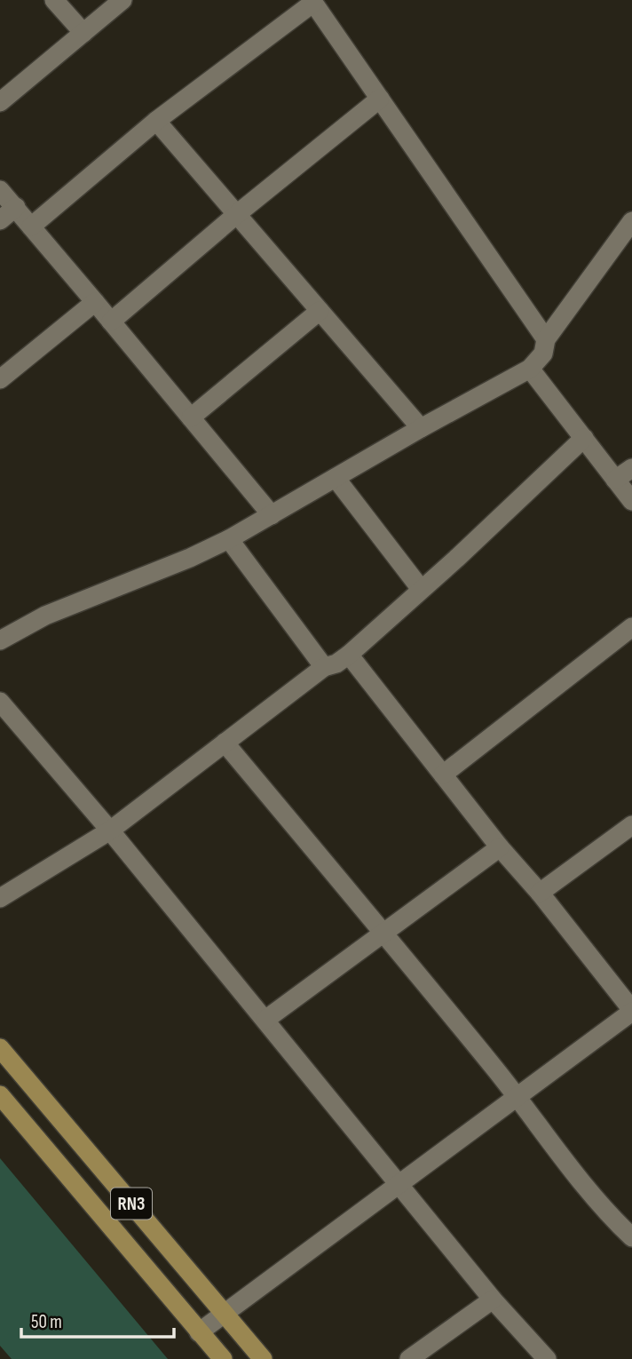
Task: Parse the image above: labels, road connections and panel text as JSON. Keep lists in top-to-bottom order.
{
  "streets": {
    "main road": ["RN3"]
  },
  "scale_bar": "50 m"
}
